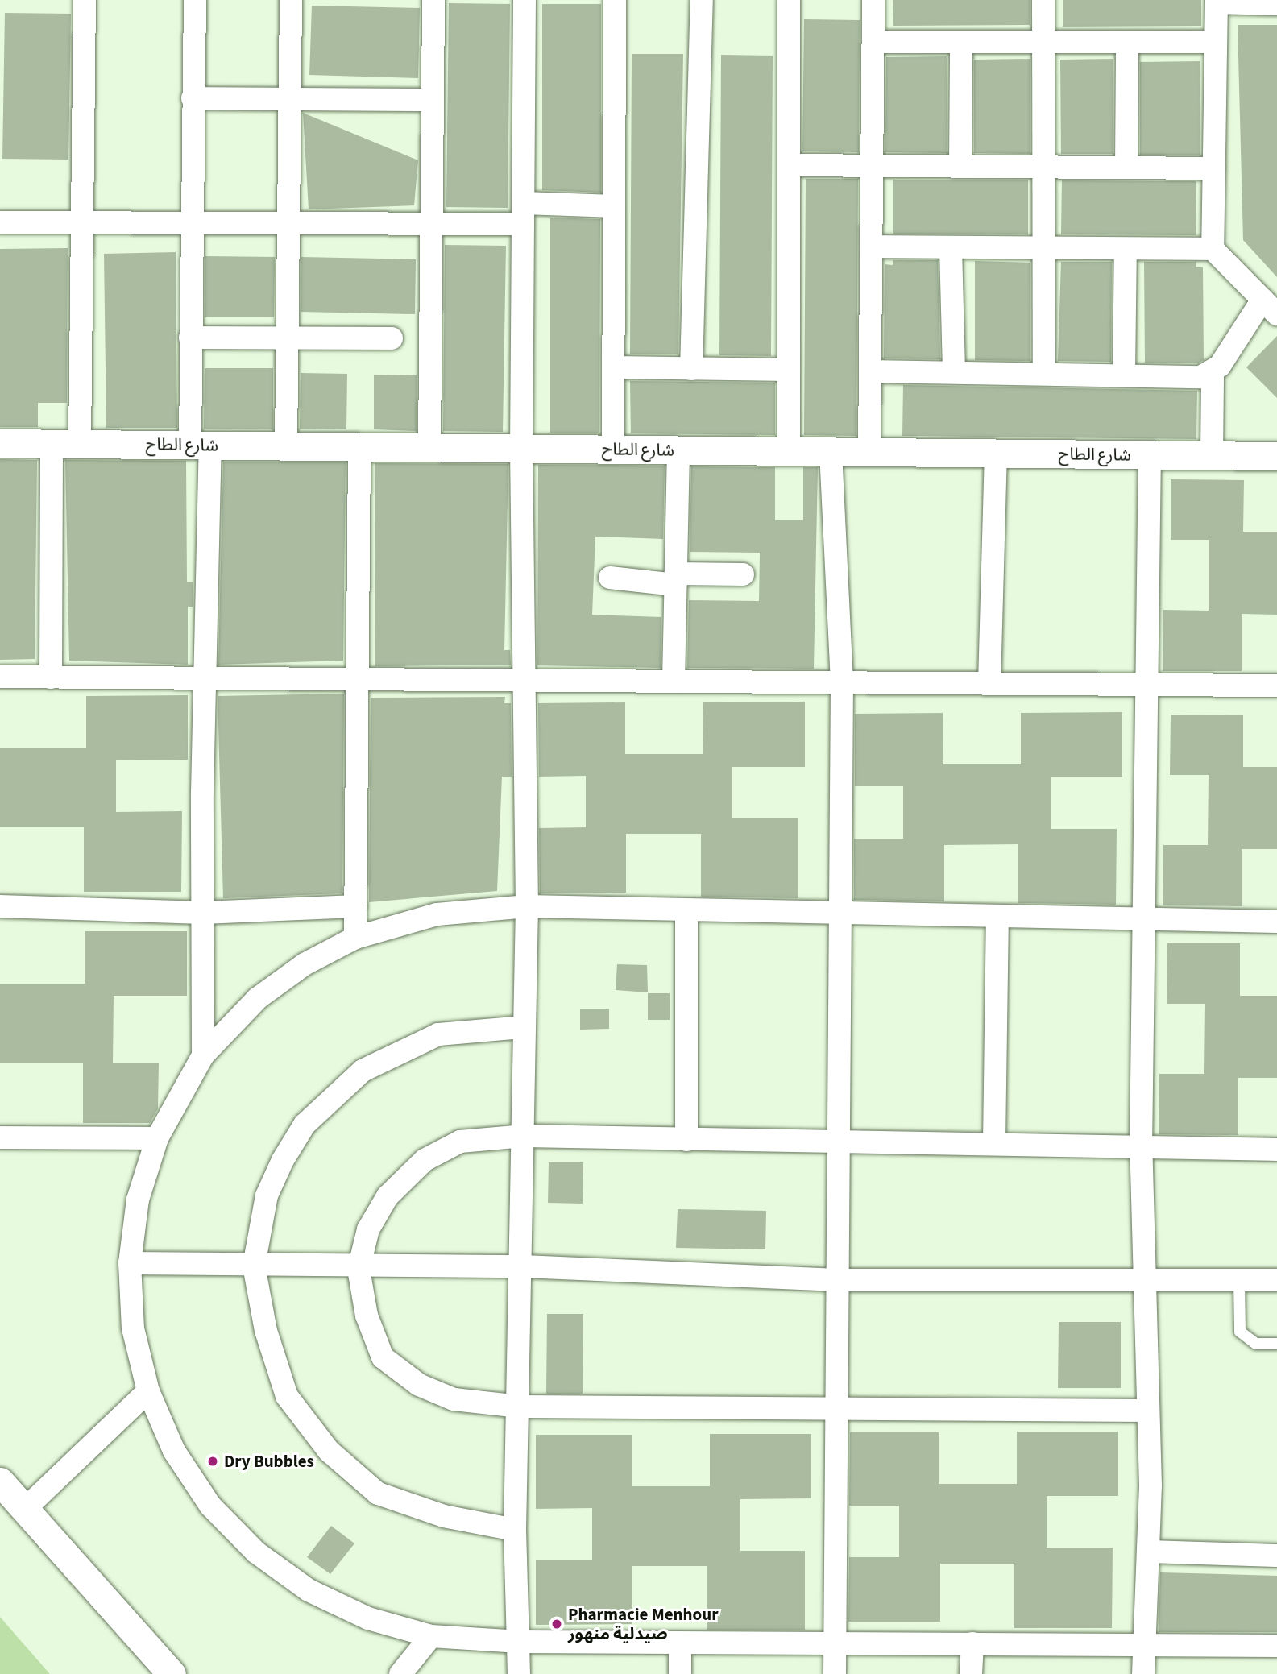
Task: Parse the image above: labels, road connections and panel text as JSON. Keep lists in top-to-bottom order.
{
  "streets": {
    "street": ["شارع الطاح"]
  },
  "places": ["Dry Bubbles", "Pharmacie Menhour صيدلية منهور"]
}
